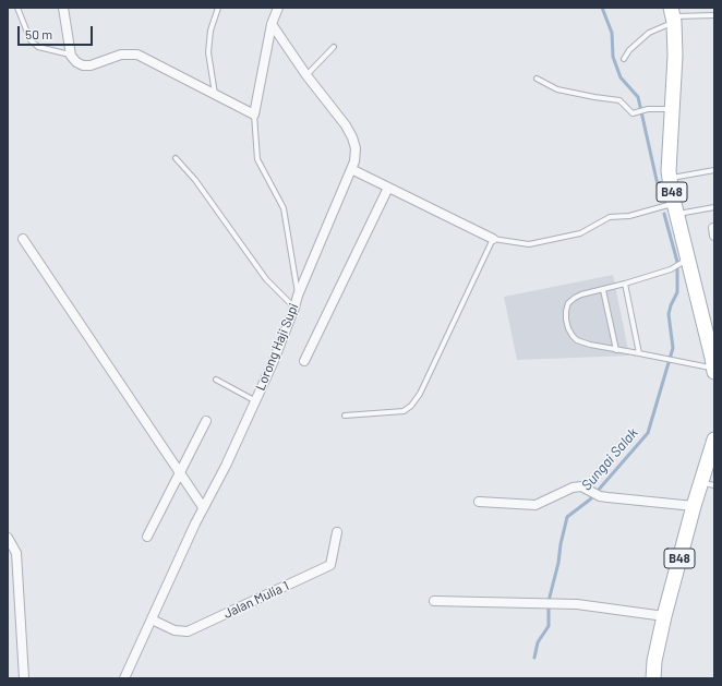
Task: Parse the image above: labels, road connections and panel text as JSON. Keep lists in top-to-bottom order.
{
  "streets": {
    "main road": ["B48"],
    "street": ["Lorong Haji Supi", "Jalan Mulia 1"]
  },
  "crossings": [
    ["Lorong Haji Supi", "Jalan Mulia 1"]
  ],
  "water": ["Sungai Salak"],
  "scale_bar": "50 m"
}
